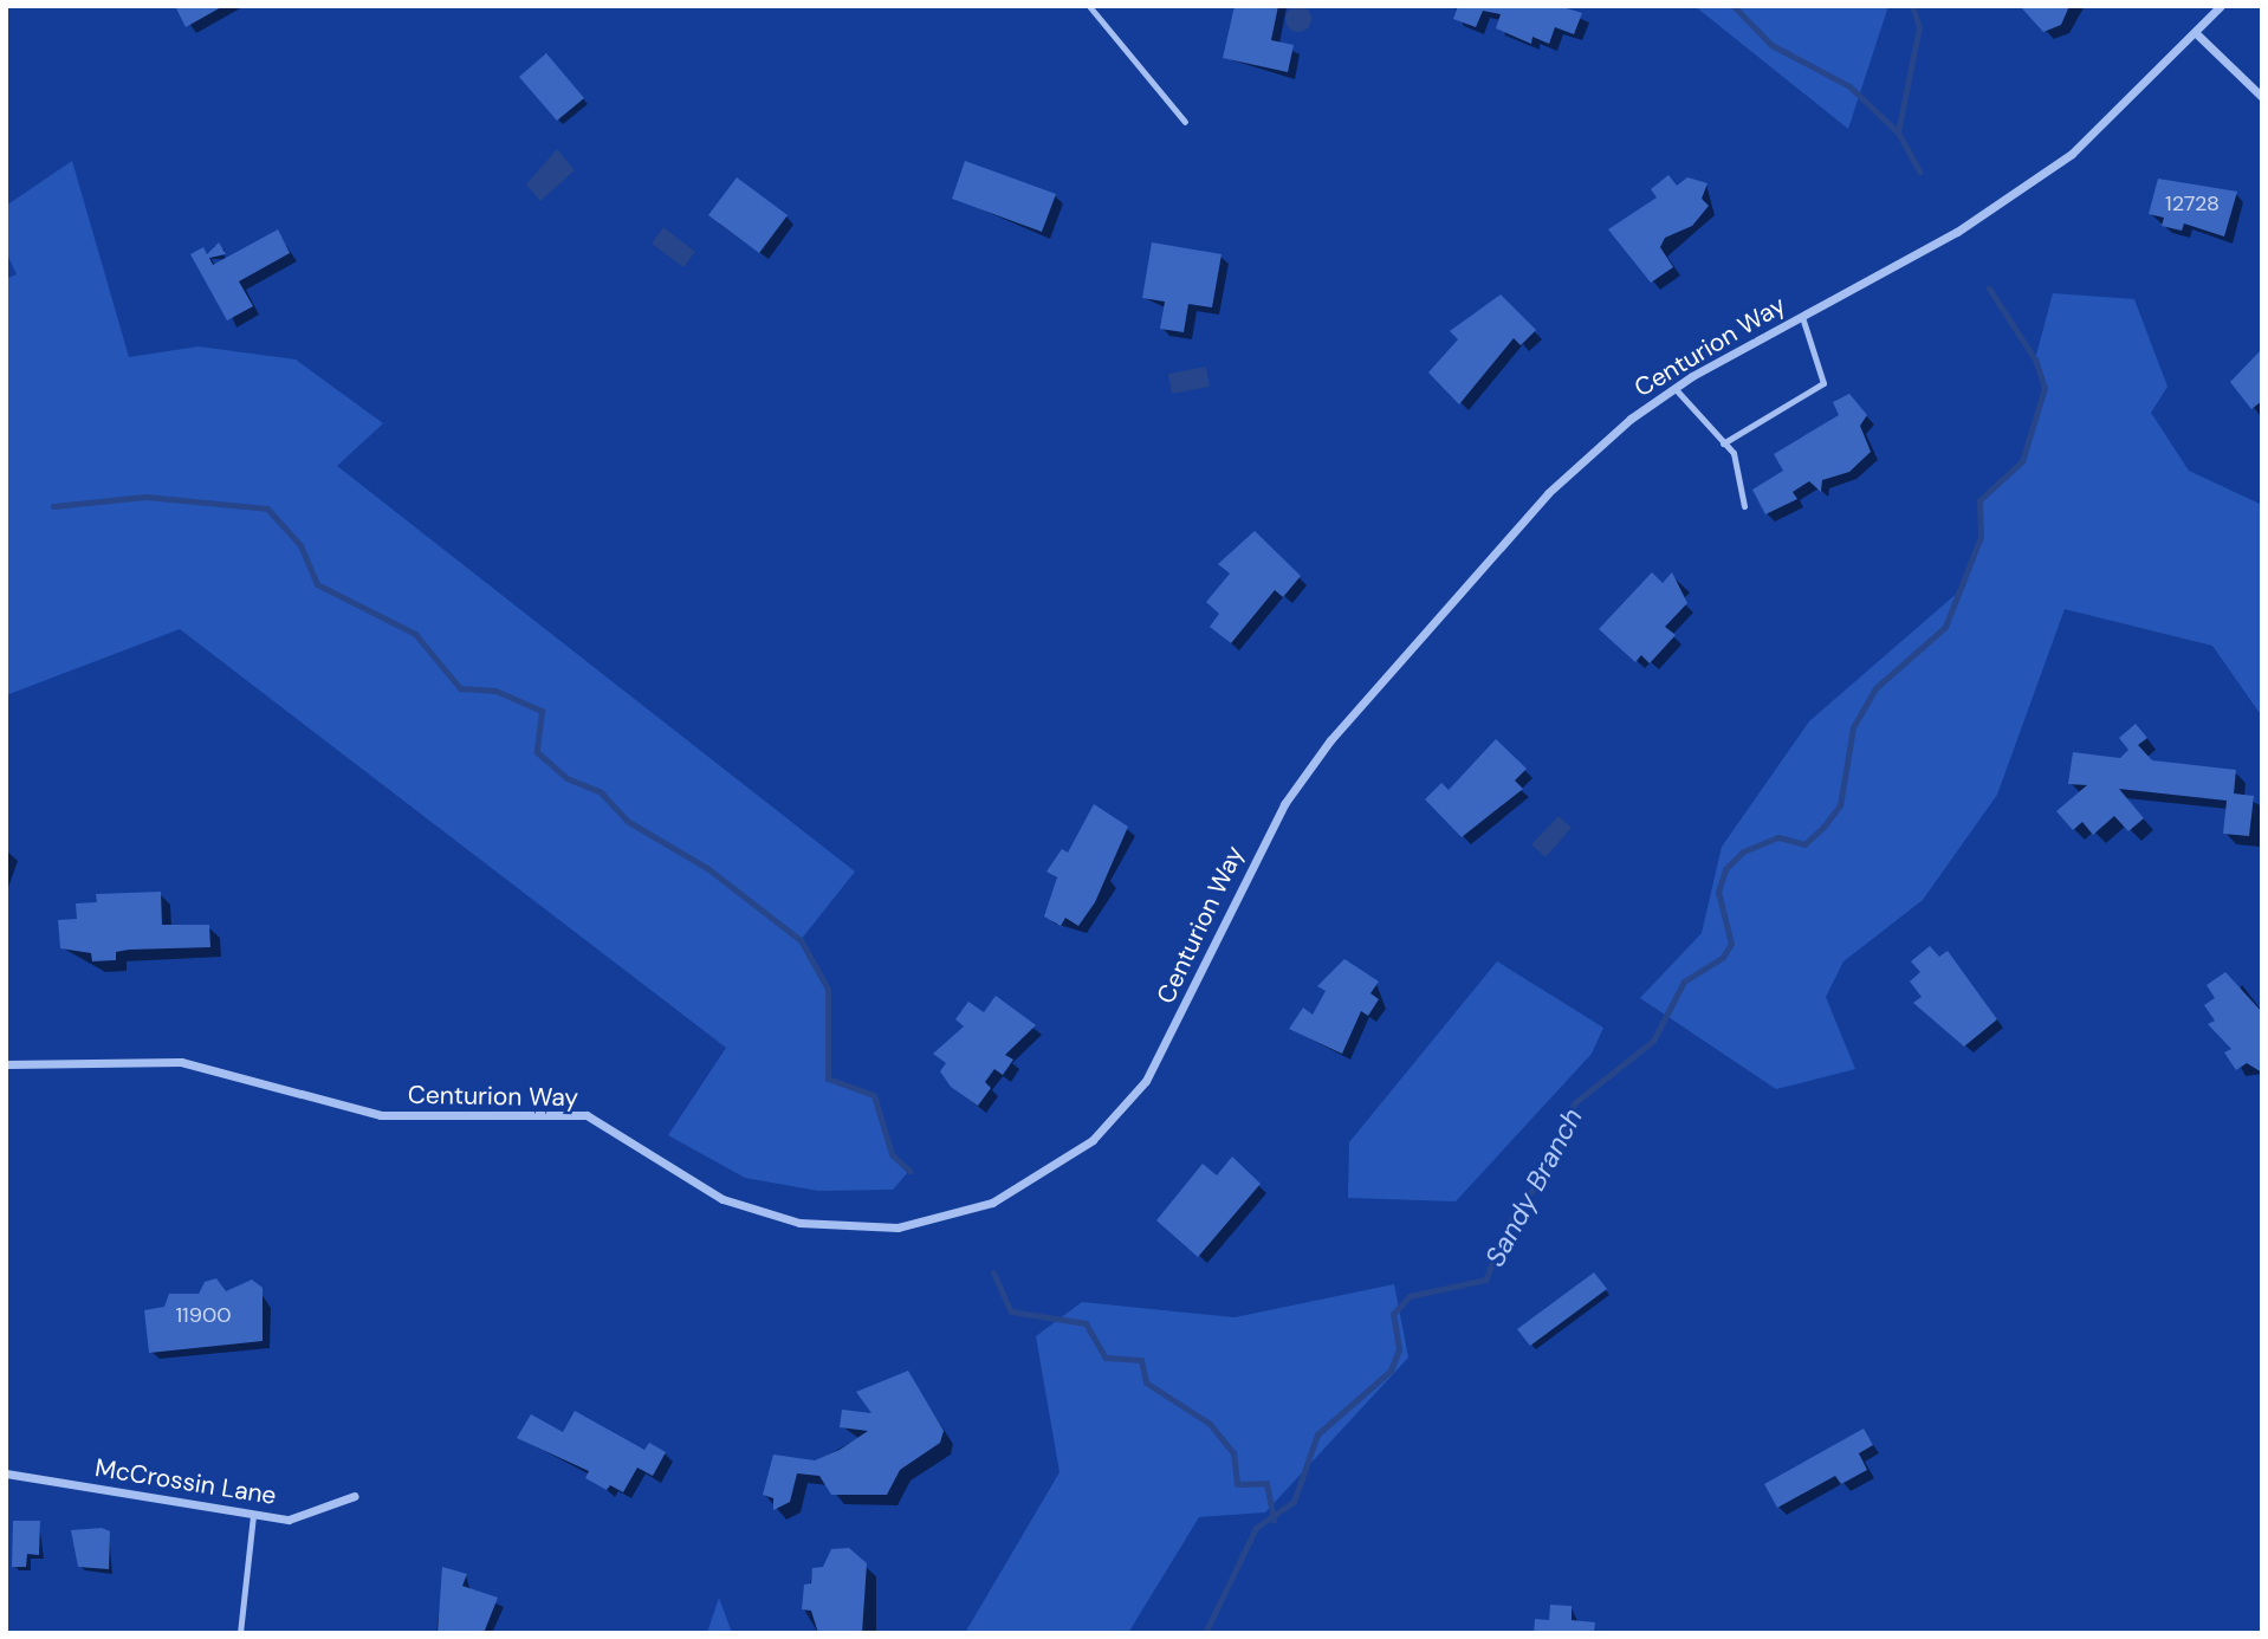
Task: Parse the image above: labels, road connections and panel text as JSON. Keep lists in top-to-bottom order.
{
  "streets": {
    "street": ["Centurion Way", "McCrossin Lane"]
  },
  "water": ["Sandy Branch"],
  "house_numbers": ["12728", "11900"]
}
